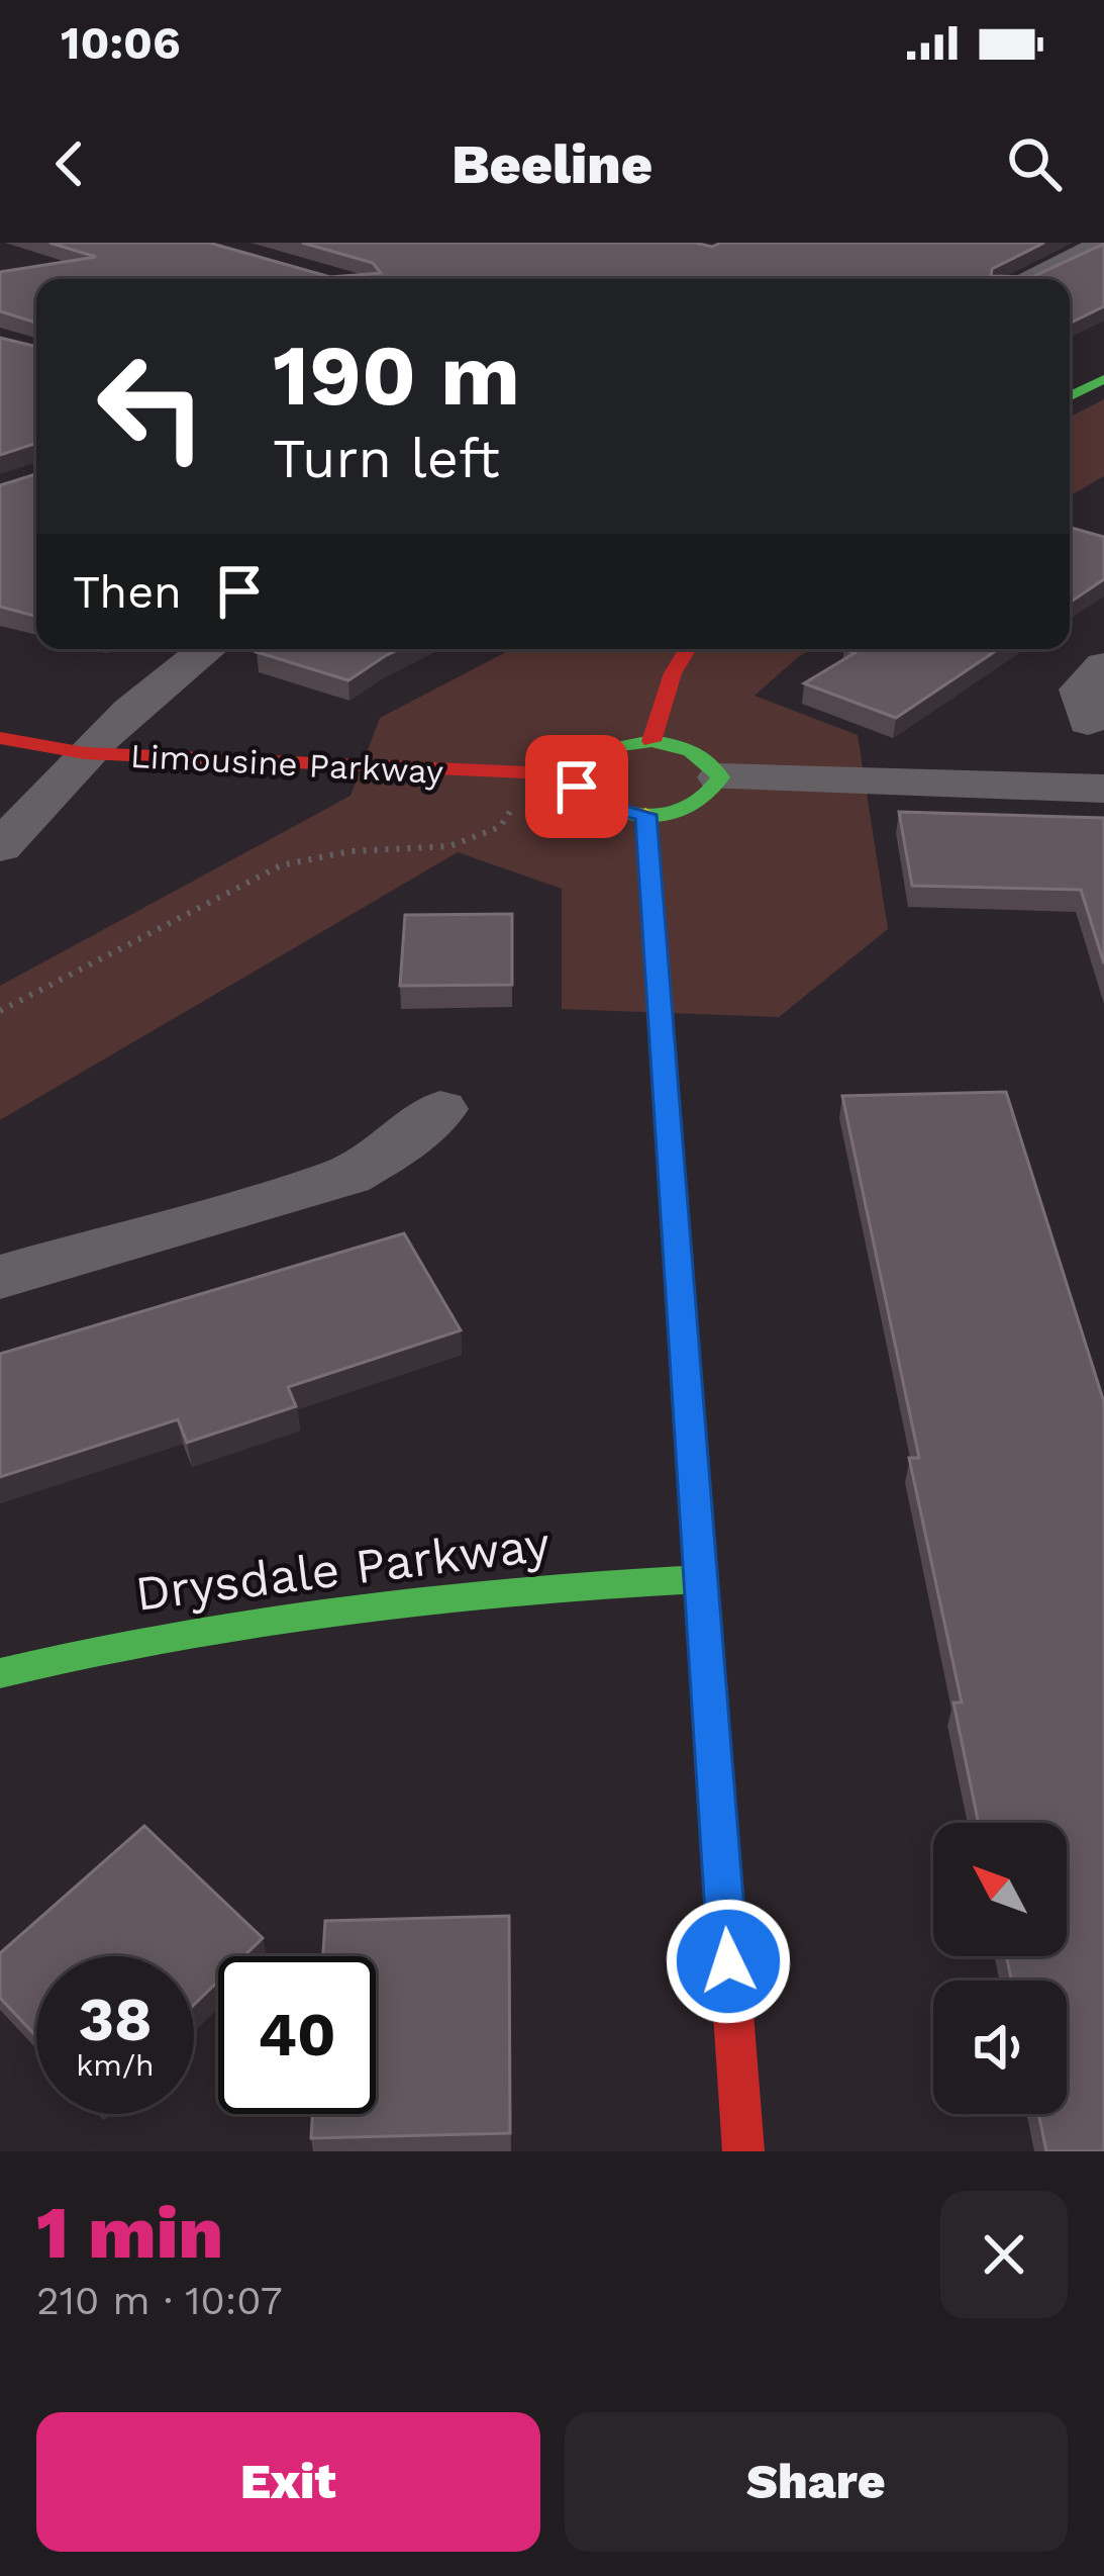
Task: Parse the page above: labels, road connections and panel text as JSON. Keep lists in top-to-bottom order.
{
  "streets": {
    "street": ["Limousine Parkway", "Drysdale Parkway"]
  },
  "north": "top left",
  "page": {
    "status": "10:06",
    "header": "Beeline",
    "turn": ["190 m", "Turn left"],
    "then": "Then",
    "speed": "38 km/h",
    "limit": "40",
    "heading": ["1 min", "210 m · 10:07"],
    "buttons": ["Exit", "Share"]
  }
}
